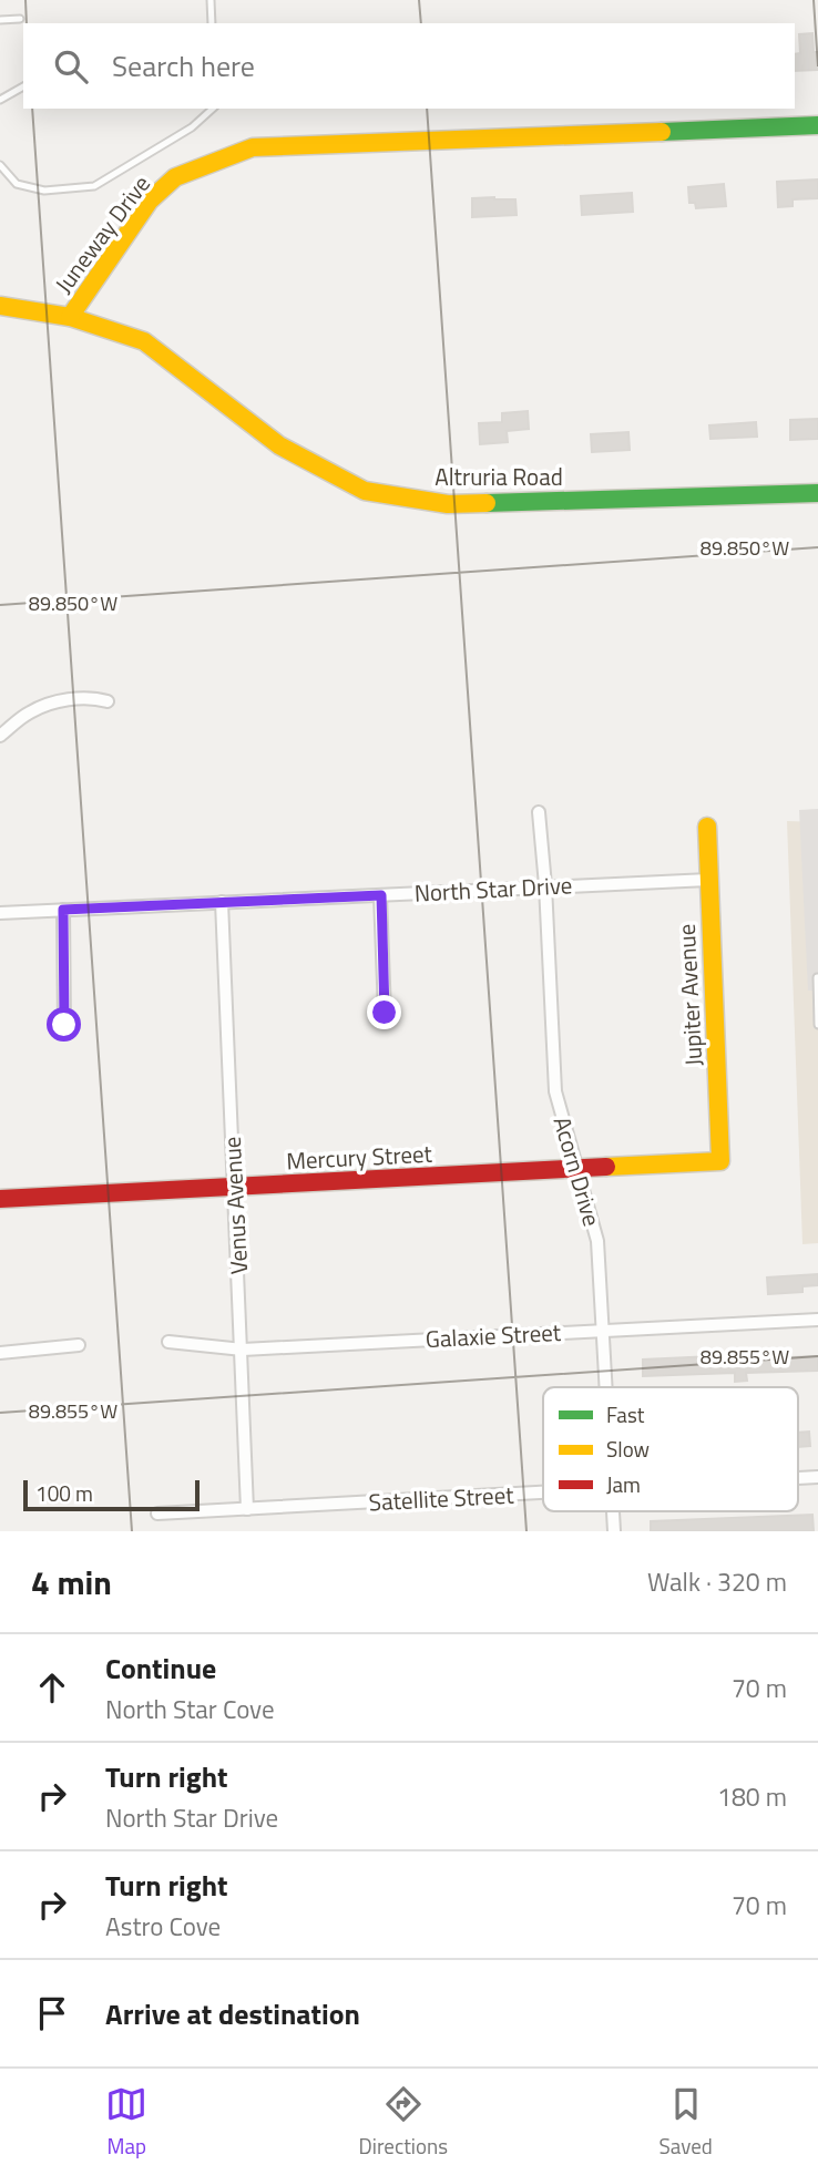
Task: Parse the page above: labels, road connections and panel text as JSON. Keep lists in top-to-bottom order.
{
  "streets": {
    "street": [
      "Juneway Drive",
      "Altruria Road",
      "North Star Drive",
      "Jupiter Avenue",
      "Mercury Street",
      "Acorn Drive",
      "Venus Avenue",
      "Galaxie Street",
      "Satellite Street"
    ]
  },
  "crossings": [
    ["Juneway Drive", "Altruria Road"],
    ["North Star Drive", "Jupiter Avenue"],
    ["North Star Drive", "Acorn Drive"],
    ["North Star Drive", "Venus Avenue"],
    ["Jupiter Avenue", "Mercury Street"],
    ["Mercury Street", "Acorn Drive"],
    ["Mercury Street", "Venus Avenue"],
    ["Acorn Drive", "Galaxie Street"],
    ["Venus Avenue", "Galaxie Street"],
    ["Venus Avenue", "Satellite Street"]
  ],
  "legend": ["Fast", "Slow", "Jam"],
  "scale_bar": "100 m",
  "page": {
    "search": "Search here",
    "scale": "100 m",
    "heading": ["4 min", "Walk · 320 m"],
    "list": [
      ["Continue", "North Star Cove", "70 m"],
      ["Turn right", "North Star Drive", "180 m"],
      ["Turn right", "Astro Cove", "70 m"],
      "Arrive at destination"
    ],
    "nav": ["Map", "Directions", "Saved"]
  },
  "coordinates": ["89.850°W", "89.855°W"]
}
